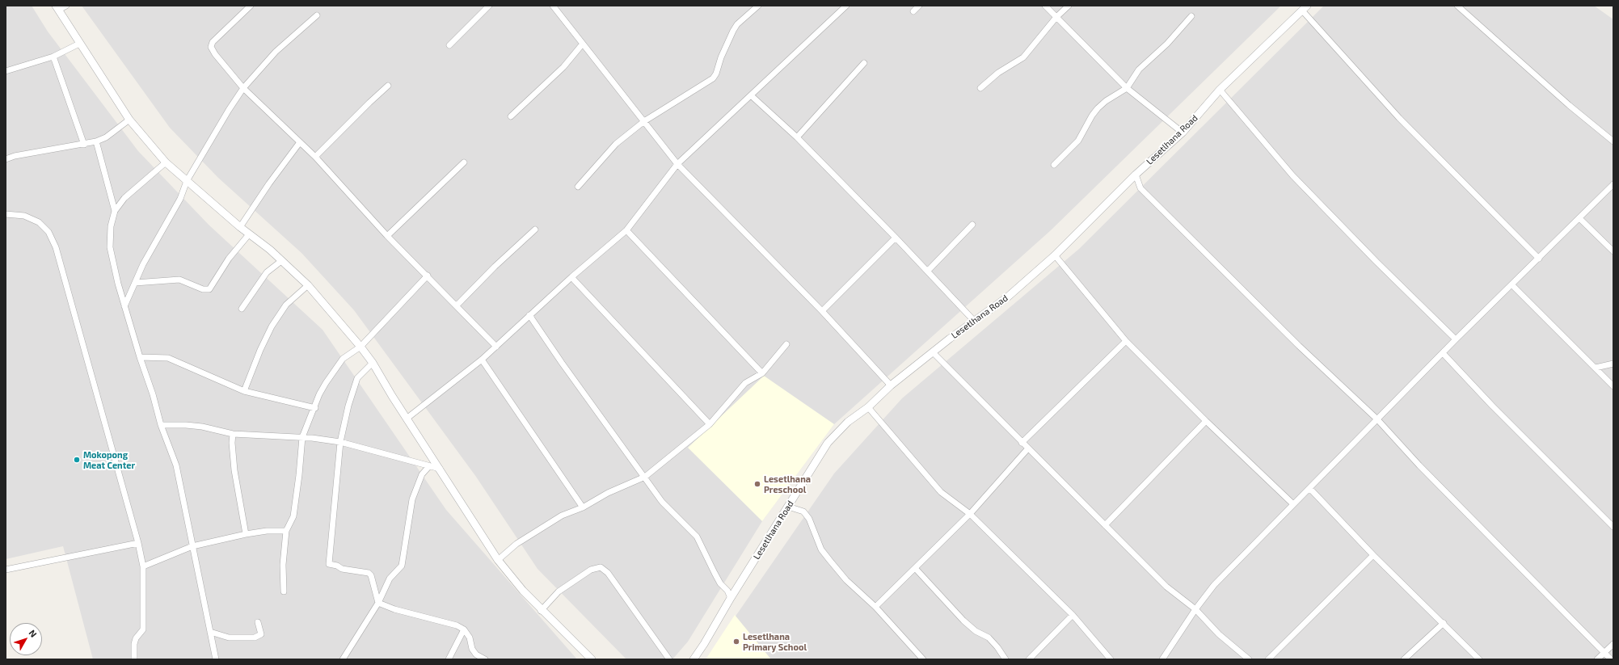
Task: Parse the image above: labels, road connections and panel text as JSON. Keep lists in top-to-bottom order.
{
  "streets": {
    "street": ["Lesetlhana Road"]
  },
  "places": ["Mokopong Meat Center", "Lesetlhana Preschool", "Lesetlhana Primary School"],
  "north": "top right"
}
